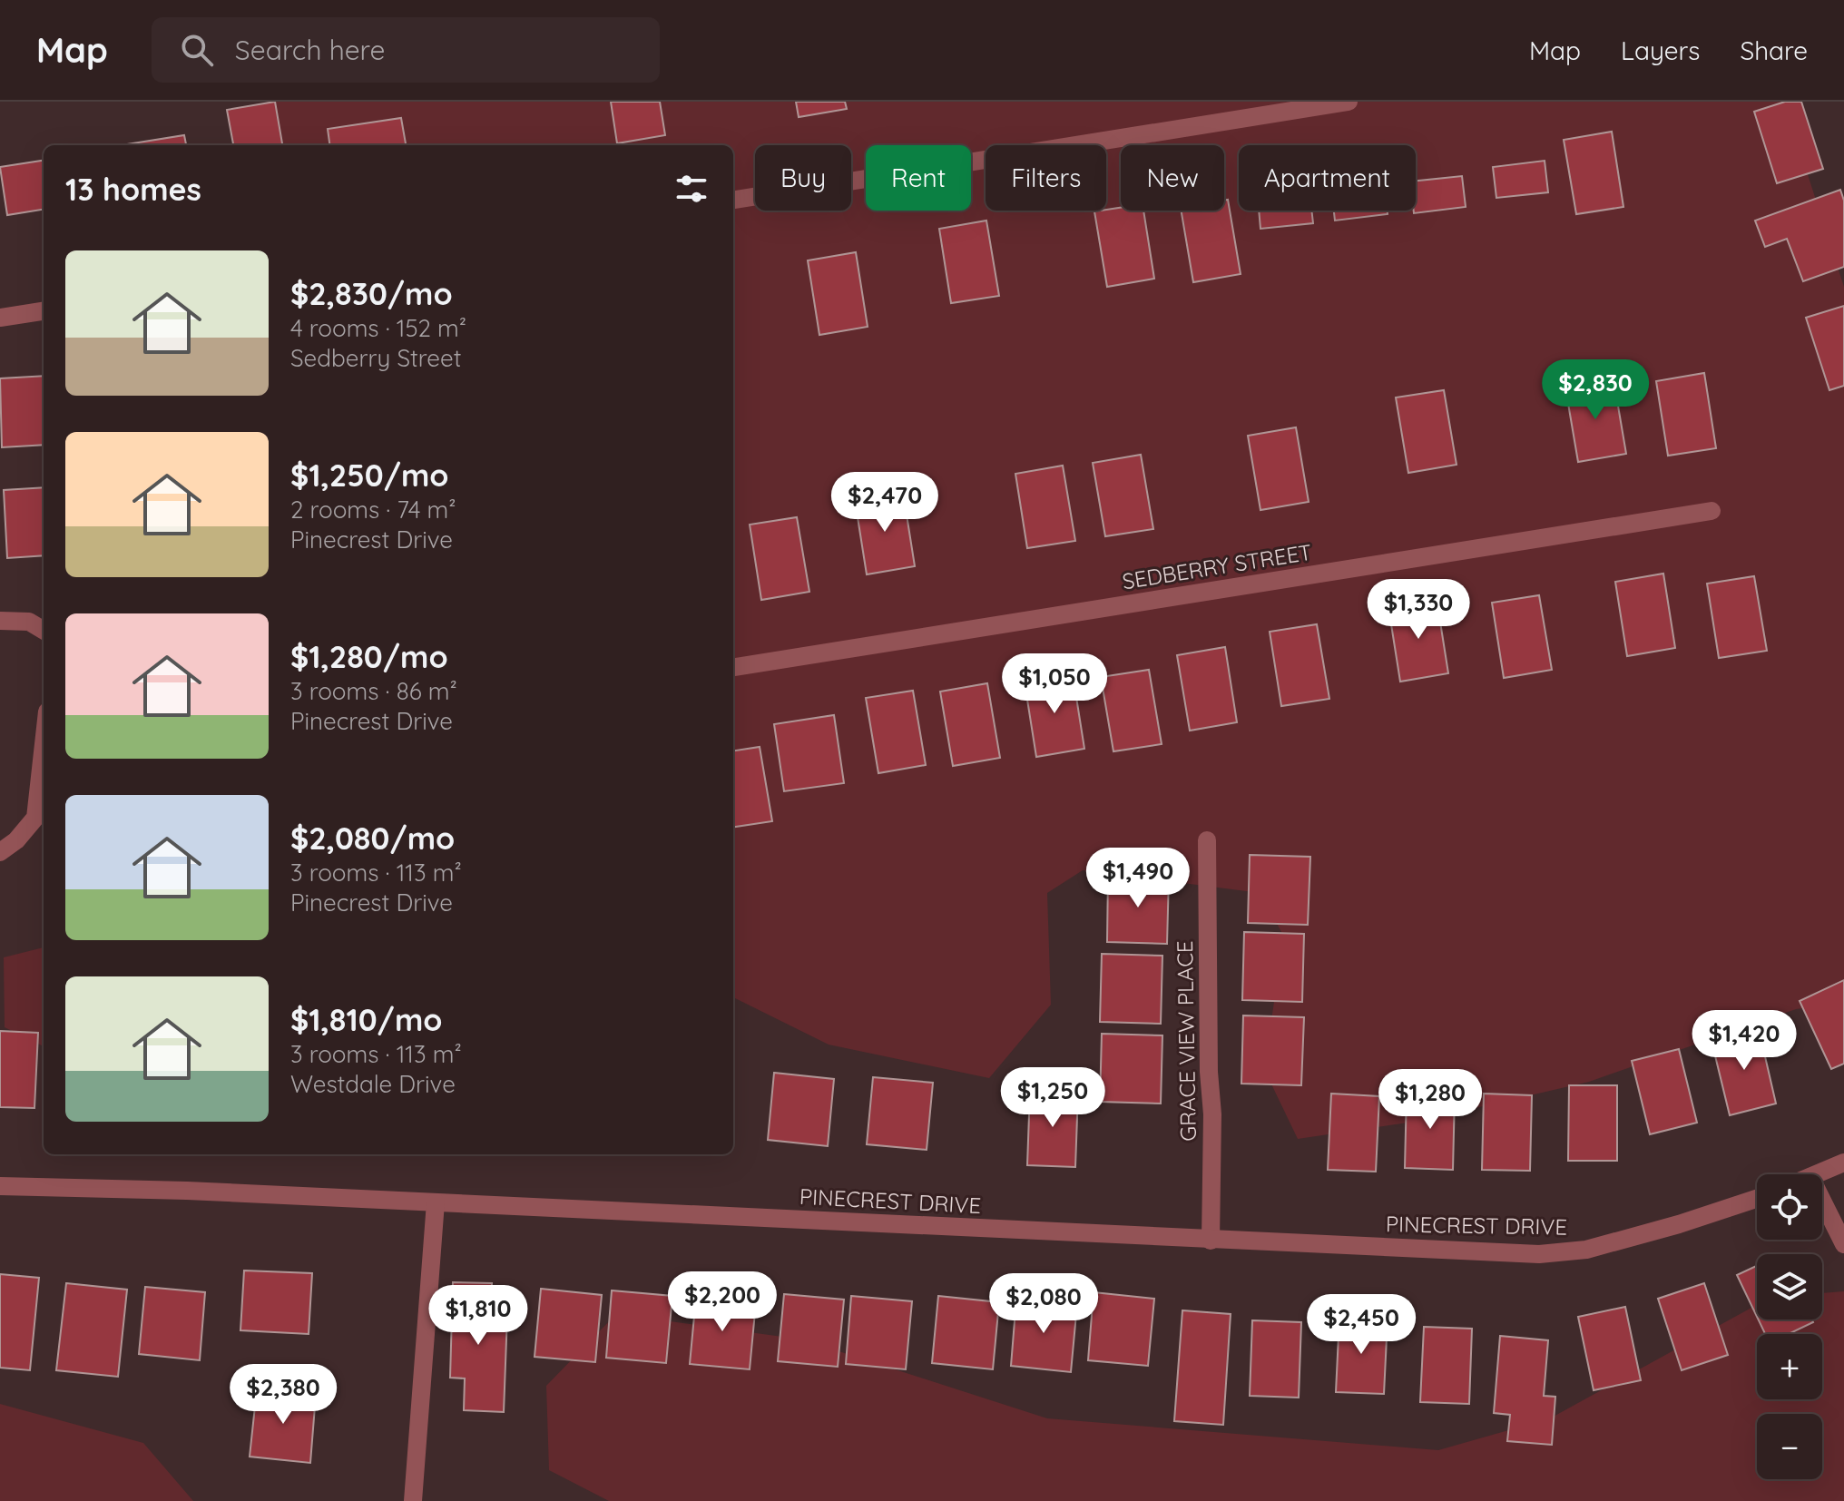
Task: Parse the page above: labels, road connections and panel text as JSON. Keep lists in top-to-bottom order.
{
  "streets": {
    "street": ["SEDBERRY STREET", "GRACE VIEW PLACE", "PINECREST DRIVE"]
  },
  "crossings": [
    ["GRACE VIEW PLACE", "PINECREST DRIVE"]
  ],
  "page": {
    "header": "Map",
    "search": "Search here",
    "nav": ["Map", "Layers", "Share"],
    "chip": [
      "Buy",
      "Rent",
      "Filters",
      "New",
      "Apartment"
    ],
    "heading": "13 homes",
    "list": [
      {
        "name": "$2,830/mo",
        "note": "4 rooms · 152 m² · Sedberry Street"
      },
      {
        "name": "$1,250/mo",
        "note": "2 rooms · 74 m² · Pinecrest Drive"
      },
      {
        "name": "$1,280/mo",
        "note": "3 rooms · 86 m² · Pinecrest Drive"
      },
      {
        "name": "$2,080/mo",
        "note": "3 rooms · 113 m² · Pinecrest Drive"
      },
      {
        "name": "$1,810/mo",
        "note": "3 rooms · 113 m² · Westdale Drive"
      }
    ],
    "price": [
      "$2,830",
      "$2,470",
      "$1,330",
      "$1,050",
      "$1,490",
      "$1,420",
      "$1,250",
      "$1,280",
      "$2,200",
      "$2,080",
      "$1,810",
      "$2,450",
      "$2,380"
    ],
    "map_buttons": ["+", "−"]
  }
}
